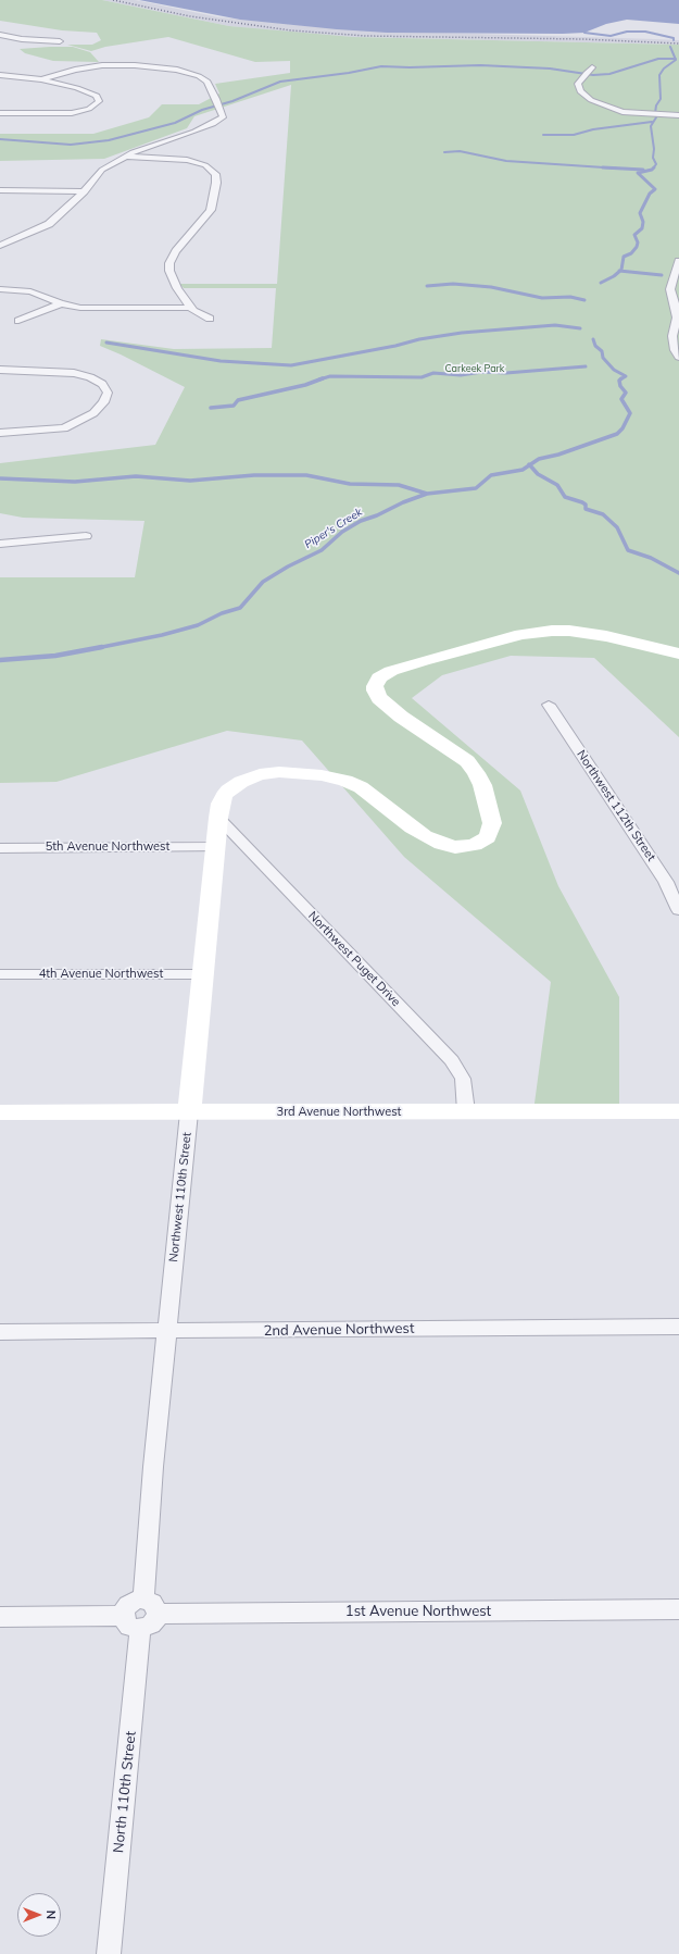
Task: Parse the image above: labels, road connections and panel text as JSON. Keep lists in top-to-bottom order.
{
  "streets": {
    "street": [
      "Northwest 112th Street",
      "5th Avenue Northwest",
      "Northwest Puget Drive",
      "4th Avenue Northwest",
      "3rd Avenue Northwest",
      "Northwest 110th Street",
      "2nd Avenue Northwest",
      "1st Avenue Northwest",
      "North 110th Street"
    ]
  },
  "crossings": [
    ["5th Avenue Northwest", "Northwest 110th Street"],
    ["Northwest Puget Drive", "3rd Avenue Northwest"],
    ["Northwest Puget Drive", "Northwest 110th Street"],
    ["4th Avenue Northwest", "Northwest 110th Street"],
    ["3rd Avenue Northwest", "Northwest 110th Street"],
    ["Northwest 110th Street", "2nd Avenue Northwest"],
    ["Northwest 110th Street", "1st Avenue Northwest"]
  ],
  "water": ["Piper's Creek"],
  "parks": ["Carkeek Park"],
  "north": "right"
}
